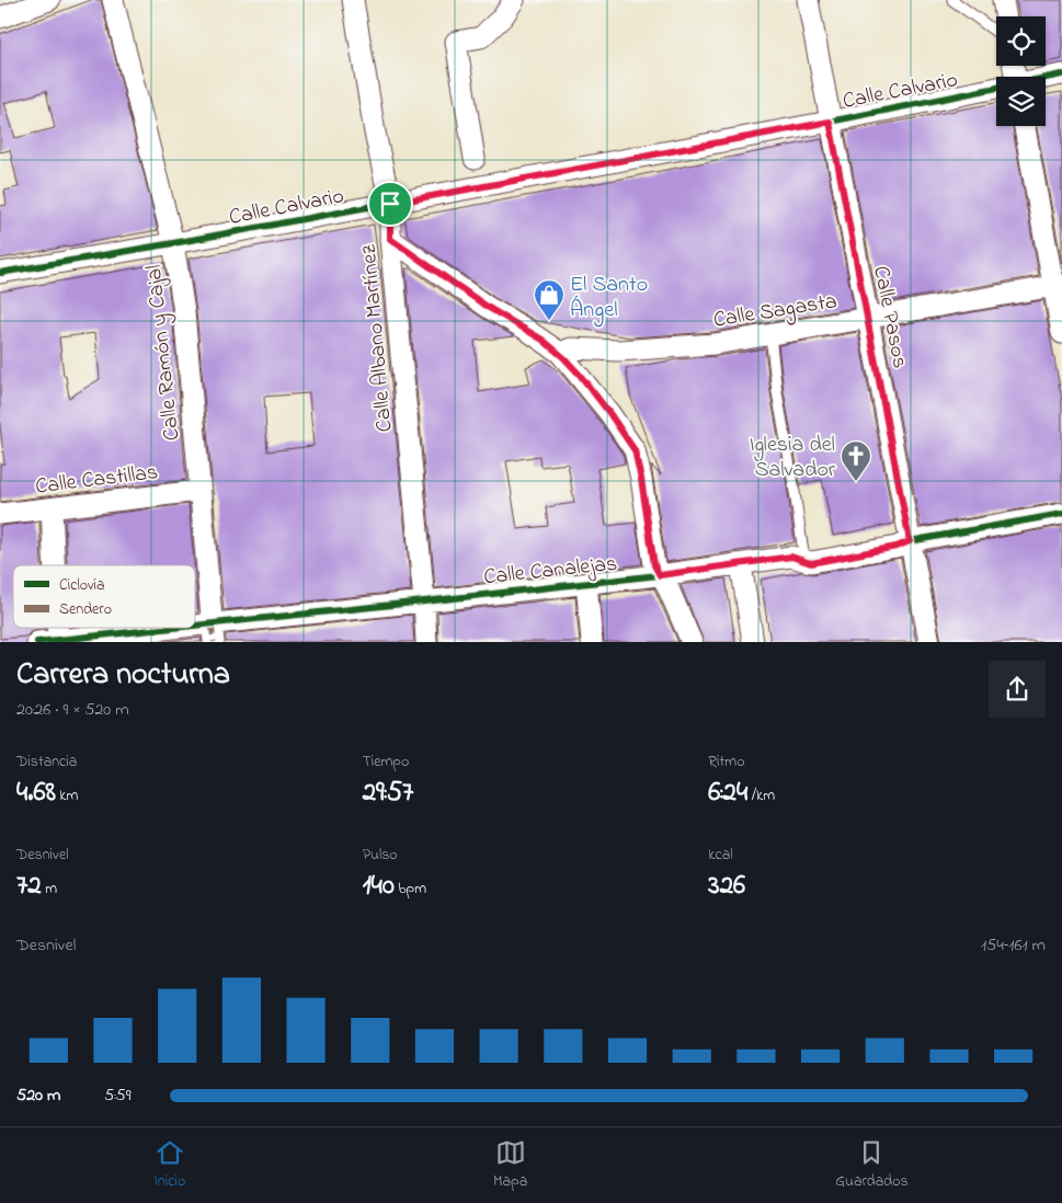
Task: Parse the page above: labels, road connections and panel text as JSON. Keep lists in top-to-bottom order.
{
  "streets": {
    "street": [
      "Calle Calvario",
      "Calle Sagasta",
      "Calle Pasos",
      "Calle Albano Martínez",
      "Calle Ramón y Cajal",
      "Calle Castillas",
      "Calle Canalejas"
    ]
  },
  "crossings": [
    ["Calle Calvario", "Calle Pasos"],
    ["Calle Calvario", "Calle Albano Martínez"],
    ["Calle Calvario", "Calle Ramón y Cajal"],
    ["Calle Sagasta", "Calle Pasos"],
    ["Calle Pasos", "Calle Canalejas"],
    ["Calle Albano Martínez", "Calle Canalejas"],
    ["Calle Ramón y Cajal", "Calle Castillas"],
    ["Calle Ramón y Cajal", "Calle Canalejas"]
  ],
  "places": {
    "shop": ["El Santo Ángel"],
    "church": ["Iglesia del Salvador"]
  },
  "legend": ["Ciclovía", "Sendero"],
  "page": {
    "heading": ["Carrera nocturna", "20:26 · 9 × 520 m"],
    "stats": [
      ["Distancia", "4.68 km"],
      ["Tiempo", "29:57"],
      ["Ritmo", "6:24 /km"],
      ["Desnivel", "72 m"],
      ["Pulso", "140 bpm"],
      ["kcal", "326"]
    ],
    "chart": ["Desnivel", "154–161 m"],
    "list": [
      {
        "name": "520 m",
        "note": "5:59"
      }
    ],
    "tabs": ["Inicio", "Mapa", "Guardados"]
  }
}
